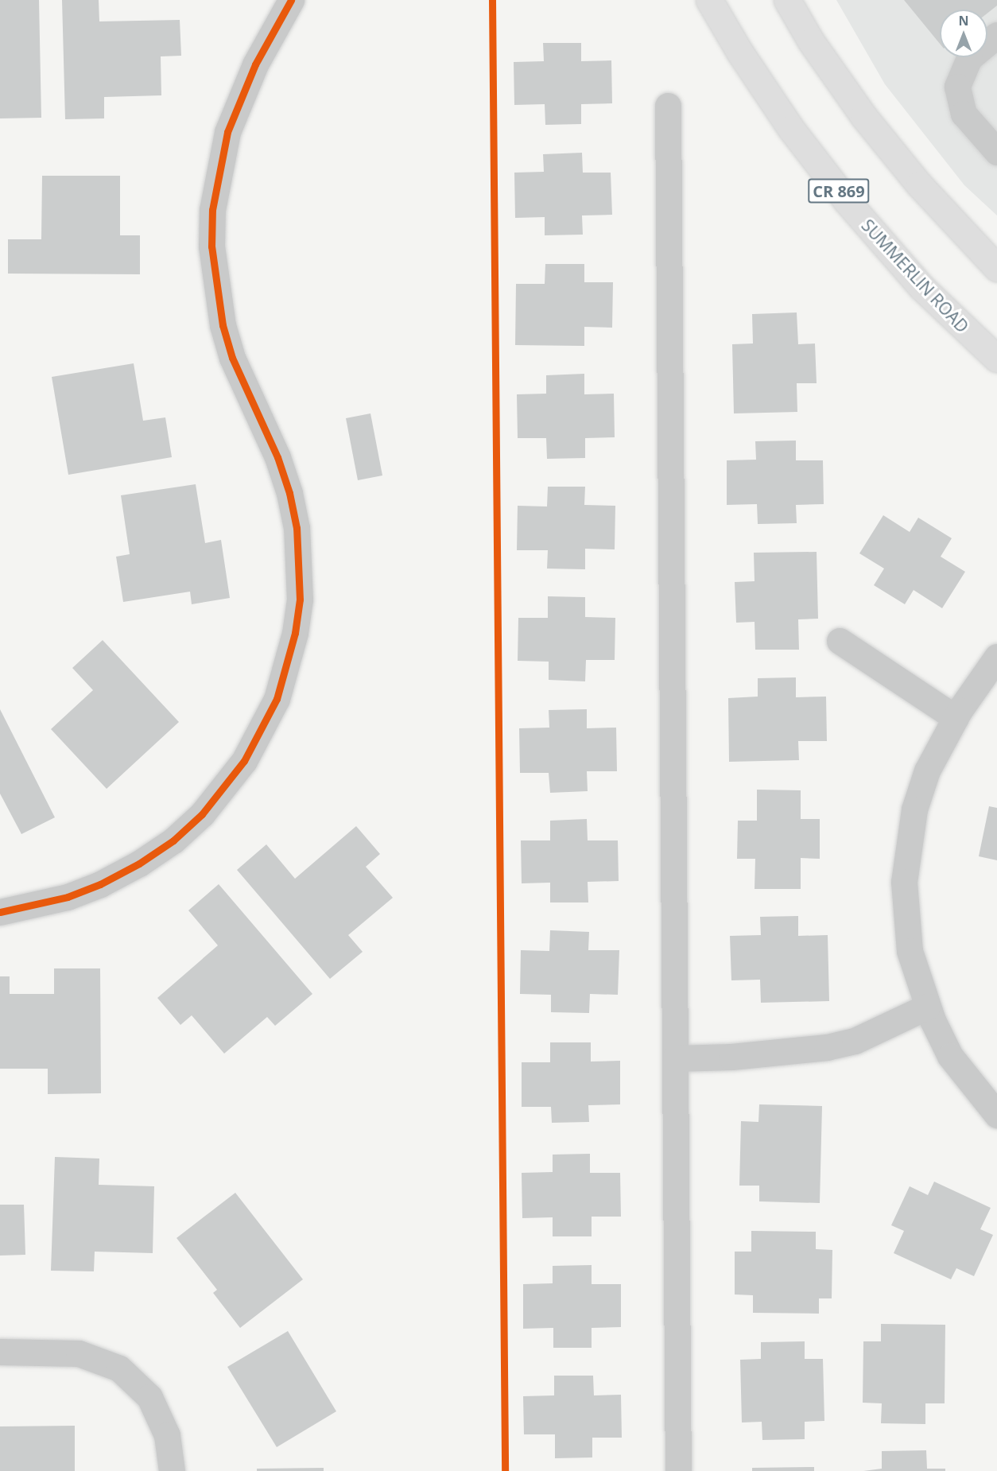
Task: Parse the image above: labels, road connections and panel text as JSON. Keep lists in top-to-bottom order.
{
  "streets": {
    "main road": ["CR 869", "SUMMERLIN ROAD"]
  },
  "north": "top"
}
